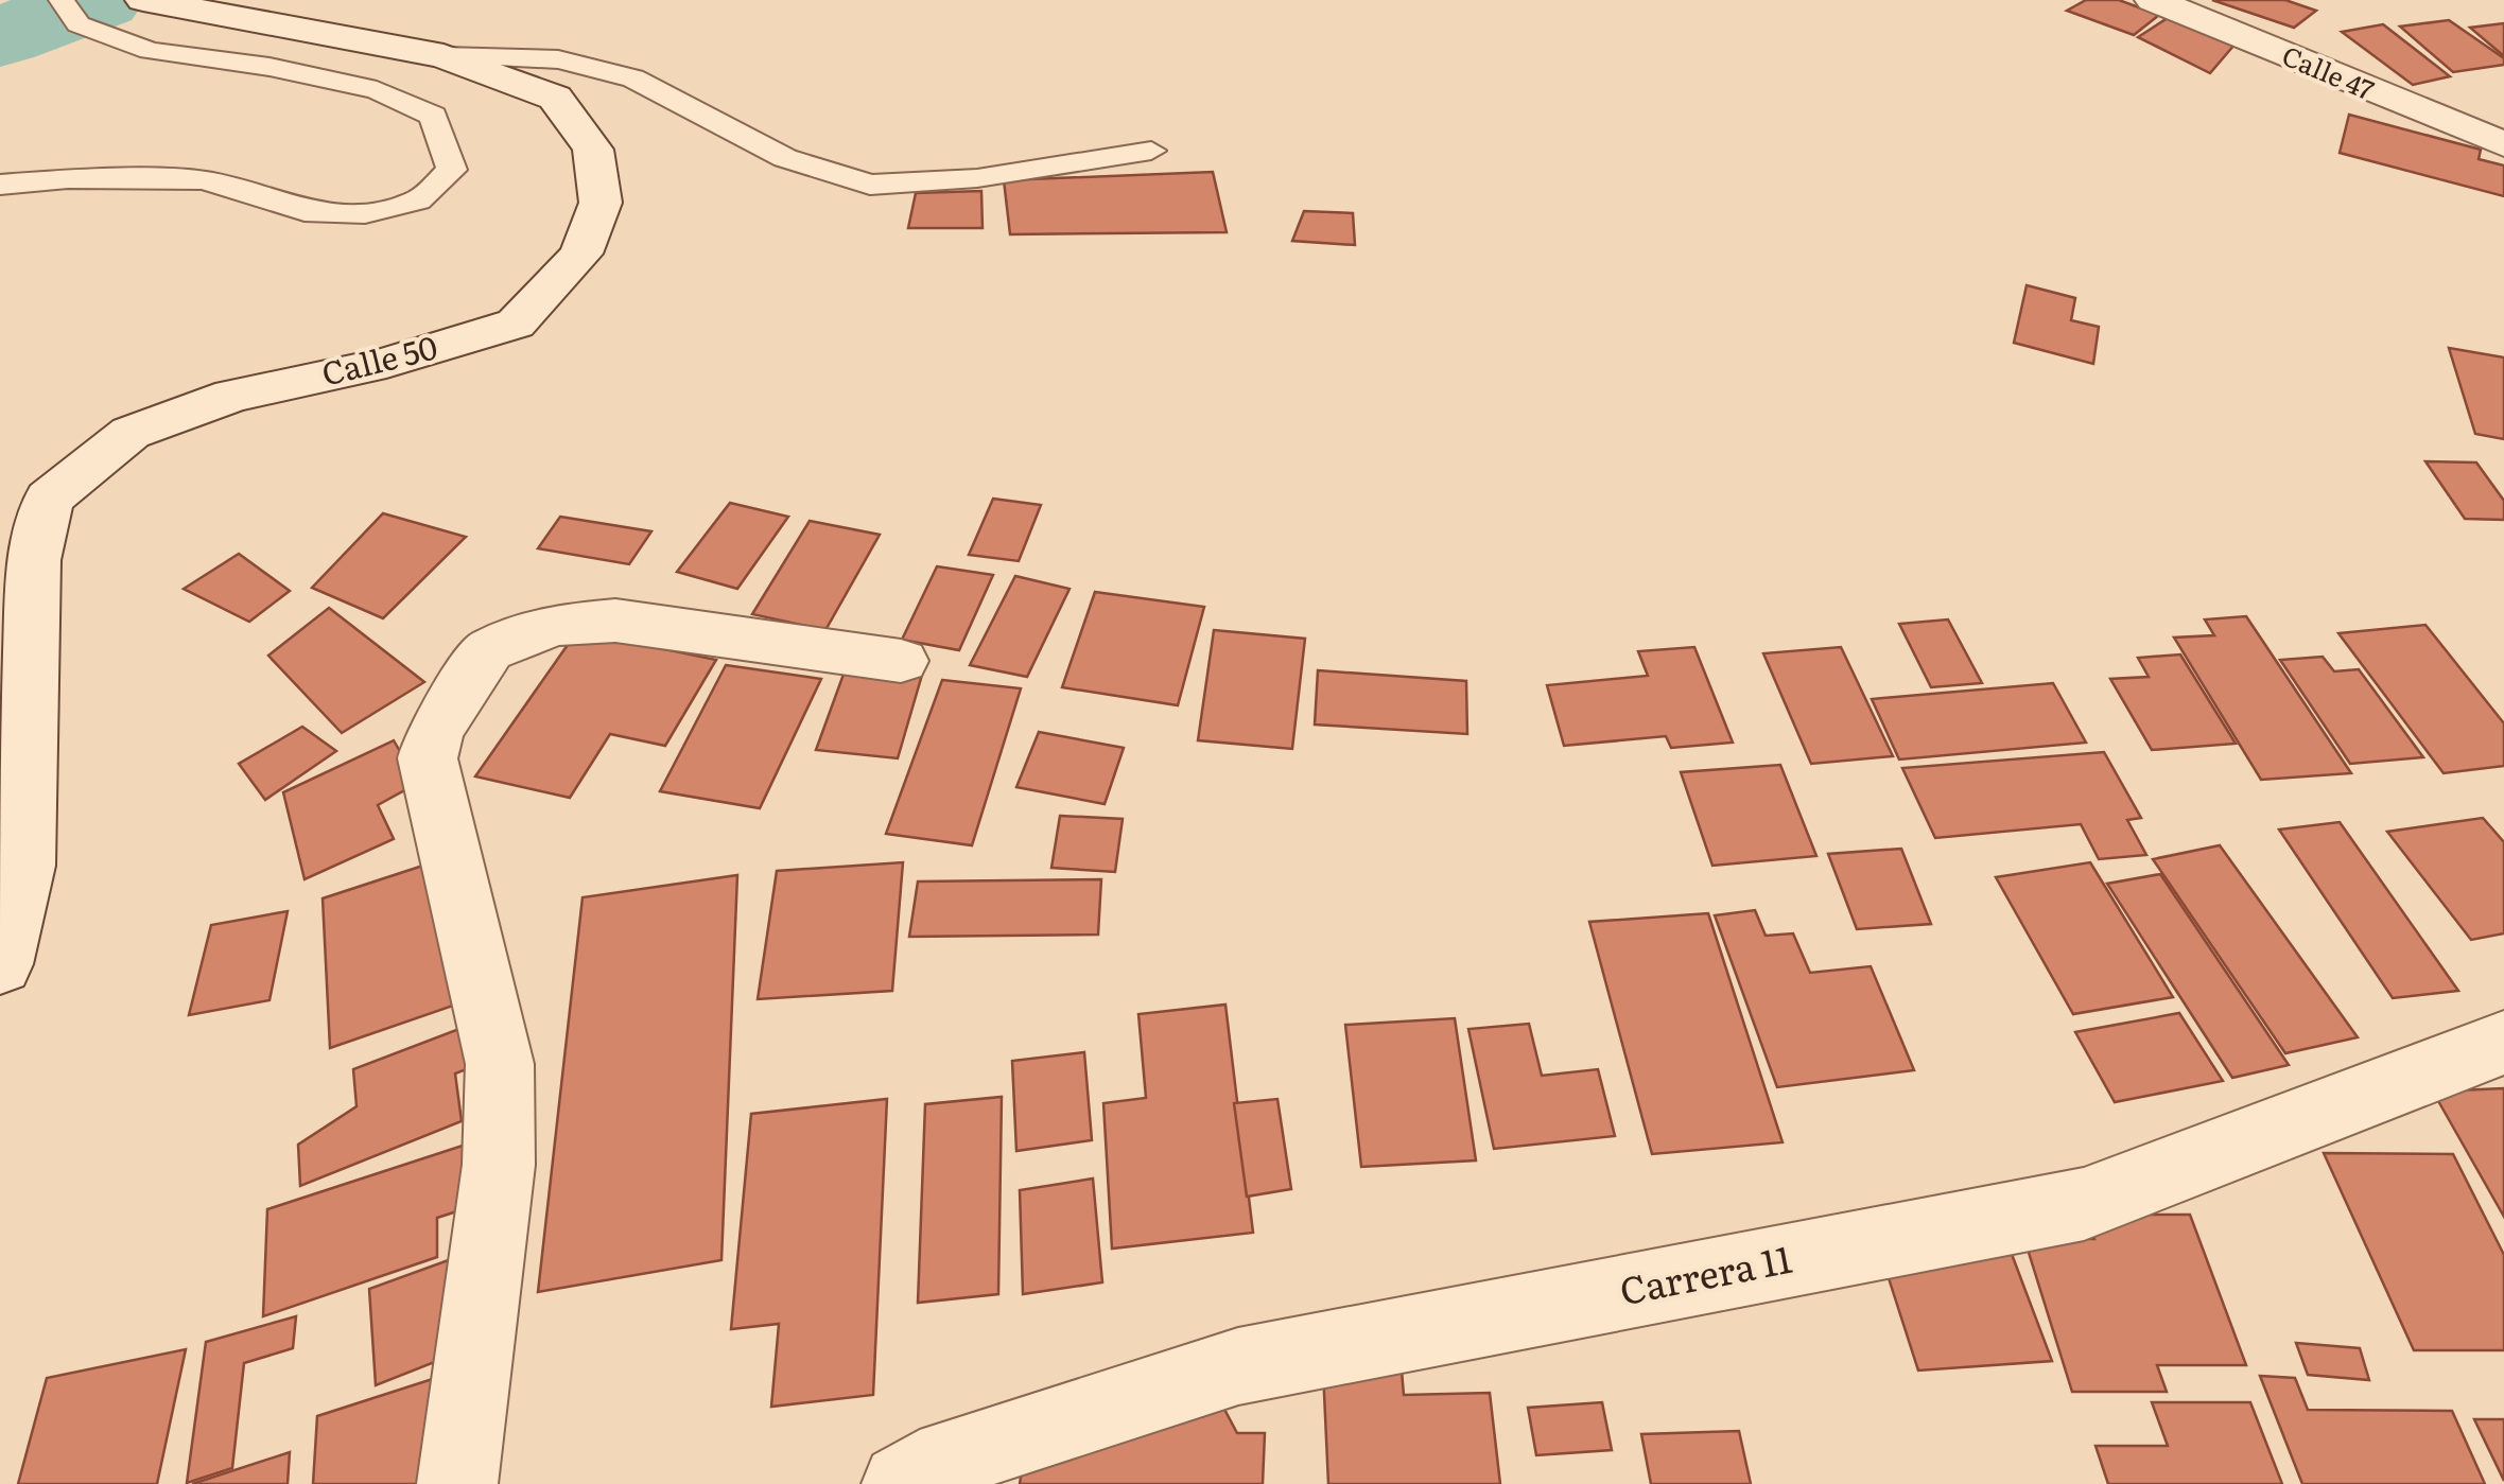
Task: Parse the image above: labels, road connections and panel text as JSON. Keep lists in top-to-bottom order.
{
  "streets": {
    "street": ["Calle 47", "Calle 50", "Carrera 11"]
  }
}
